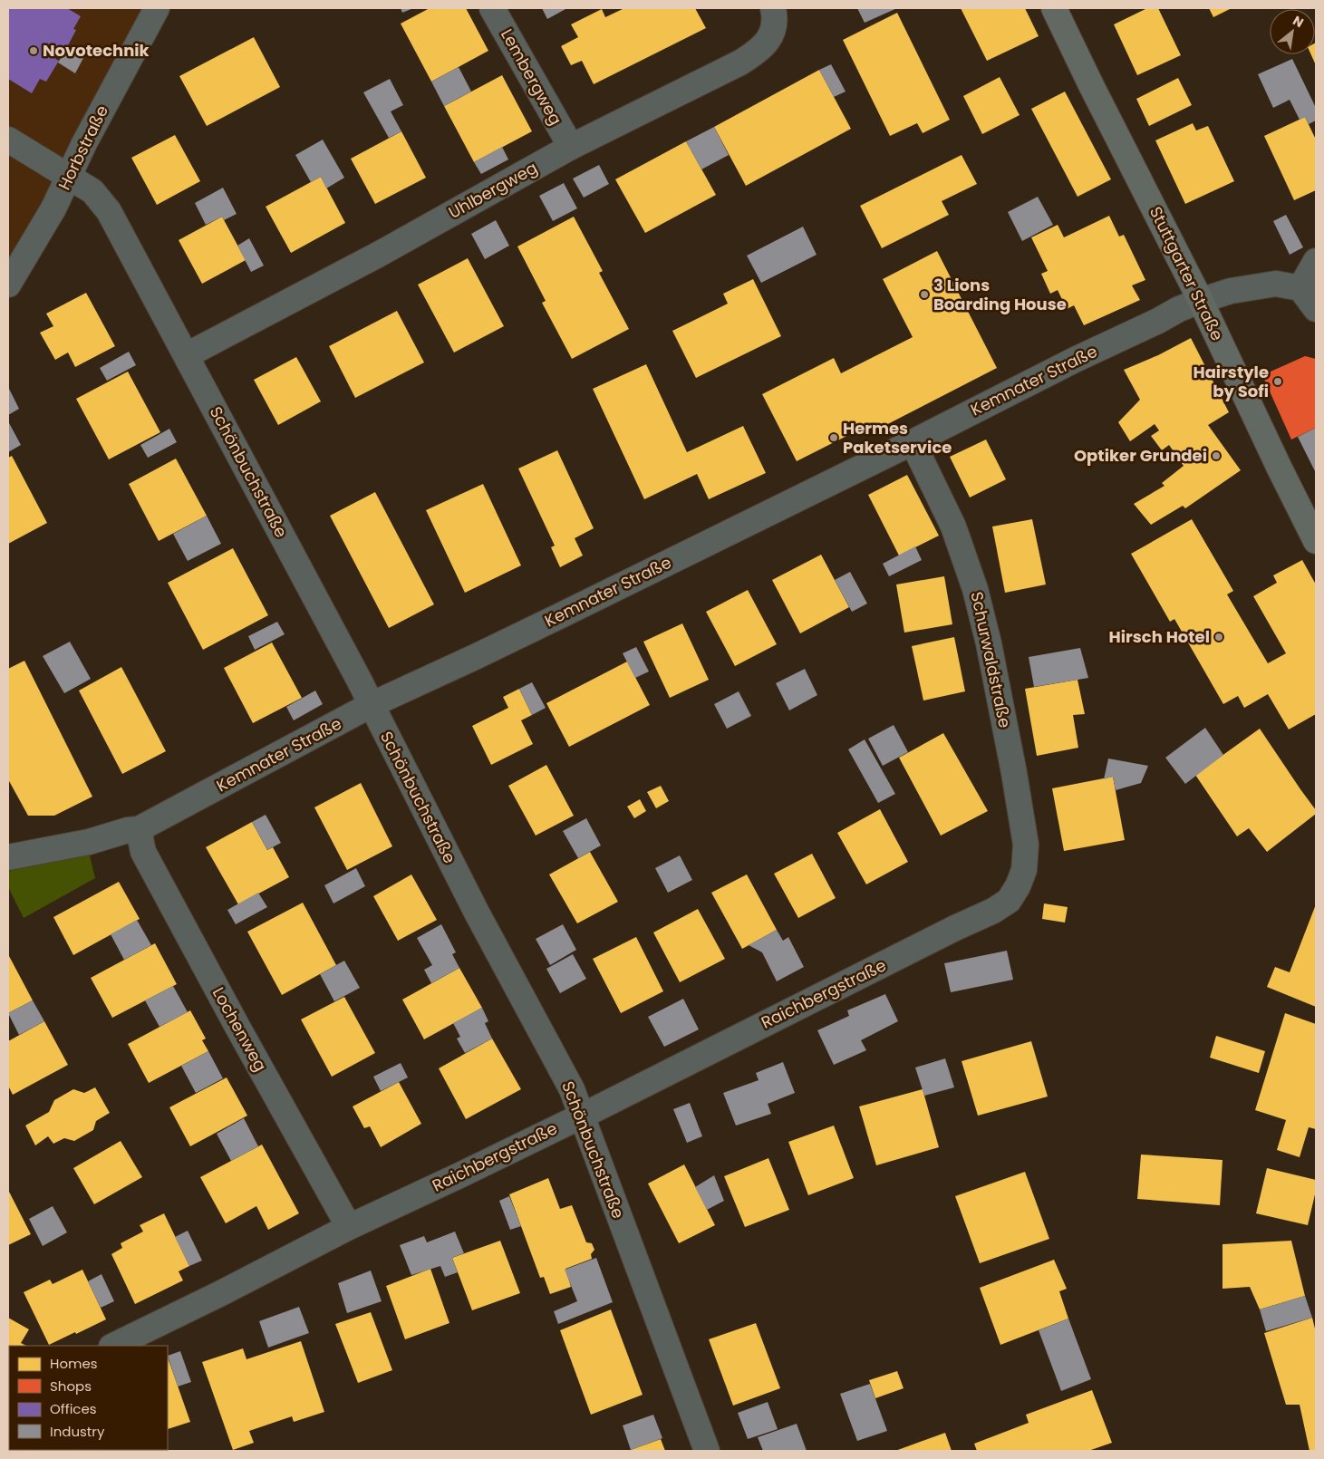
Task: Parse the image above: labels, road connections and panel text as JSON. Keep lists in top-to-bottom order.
{
  "streets": {
    "main road": ["Stuttgarter Straße"],
    "street": [
      "Lembergweg",
      "Horbstraße",
      "Uhlbergweg",
      "Kemnater Straße",
      "Schönbuchstraße",
      "Schurwaldstraße",
      "Raichbergstraße",
      "Lochenweg"
    ]
  },
  "crossings": [
    ["Lembergweg", "Uhlbergweg"],
    ["Horbstraße", "Schönbuchstraße"],
    ["Uhlbergweg", "Schönbuchstraße"],
    ["Stuttgarter Straße", "Kemnater Straße"],
    ["Kemnater Straße", "Schönbuchstraße"],
    ["Kemnater Straße", "Schurwaldstraße"],
    ["Kemnater Straße", "Lochenweg"],
    ["Schönbuchstraße", "Raichbergstraße"],
    ["Schurwaldstraße", "Raichbergstraße"],
    ["Raichbergstraße", "Lochenweg"]
  ],
  "places": [
    "Novotechnik",
    "3 Lions Boarding House",
    "Hairstyle by Sofi",
    "Hermes Paketservice",
    "Optiker Grundei",
    "Hirsch Hotel"
  ],
  "legend": [
    "Homes",
    "Shops",
    "Offices",
    "Industry"
  ],
  "north": "top right"
}
